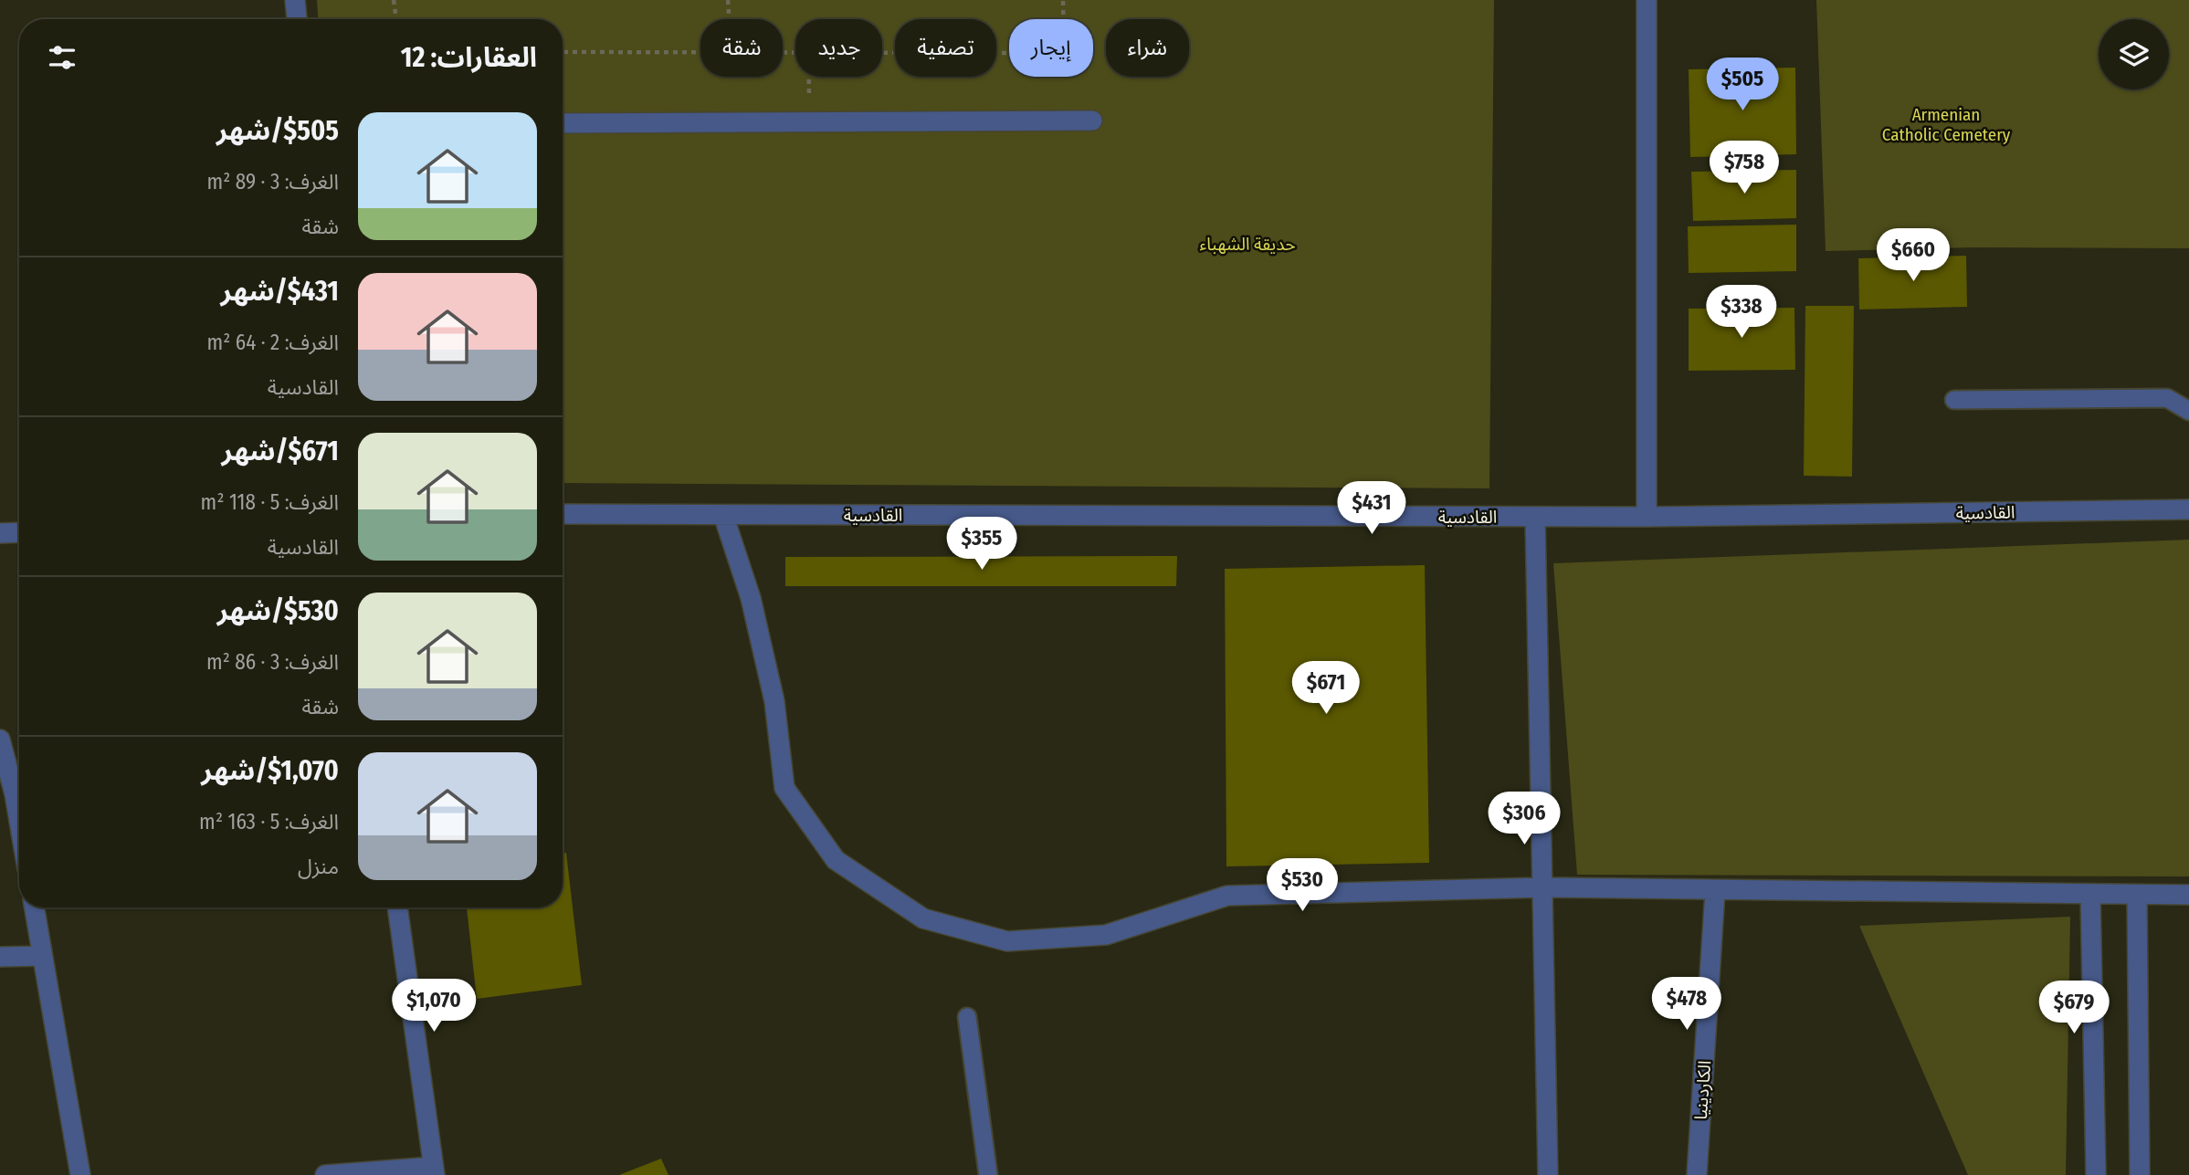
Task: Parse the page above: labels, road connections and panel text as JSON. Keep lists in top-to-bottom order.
{
  "streets": {
    "street": ["القادسية", "الكاردينيا"]
  },
  "parks": ["Armenian Catholic Cemetery", "حديقة الشهباء"],
  "page": {
    "chip": [
      "شراء",
      "إيجار",
      "تصفية",
      "جديد",
      "شقة"
    ],
    "heading": "العقارات: 12",
    "price": [
      "$505",
      "$758",
      "$660",
      "$338",
      "$431",
      "$355",
      "$671",
      "$306",
      "$530",
      "$478",
      "$1,070",
      "$679"
    ],
    "list": [
      {
        "name": "$505/شهر",
        "note": "الغرف: 3 · 89 m² · شقة"
      },
      {
        "name": "$431/شهر",
        "note": "الغرف: 2 · 64 m² · القادسية"
      },
      {
        "name": "$671/شهر",
        "note": "الغرف: 5 · 118 m² · القادسية"
      },
      {
        "name": "$530/شهر",
        "note": "الغرف: 3 · 86 m² · شقة"
      },
      {
        "name": "$1,070/شهر",
        "note": "الغرف: 5 · 163 m² · منزل"
      }
    ]
  }
}
